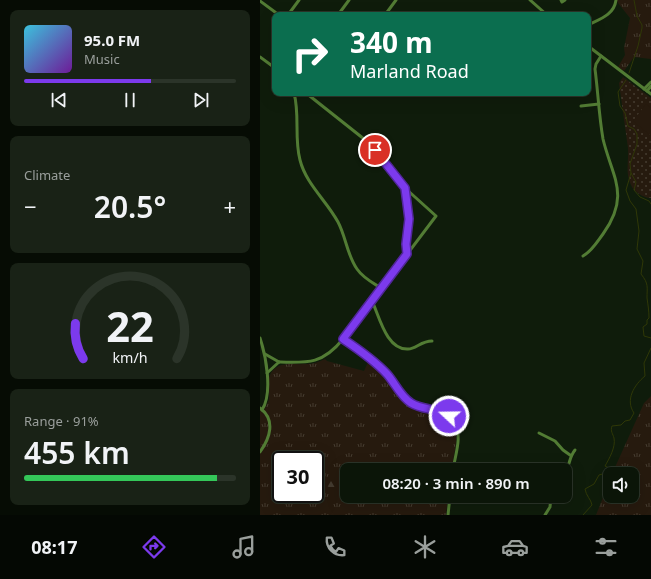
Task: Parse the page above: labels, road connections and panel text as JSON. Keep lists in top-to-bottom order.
{
  "page": {
    "turn": ["340 m", "Marland Road"],
    "song": ["95.0 FM", "Music"],
    "tile": [
      "Climate",
      ["Range · 91%", "455 km"]
    ],
    "heat": ["−", "20.5°", "+"],
    "limit": "30",
    "trip": "08:20 · 3 min · 890 m",
    "tabs": "08:17",
    "gauge": ["22", "km/h"]
  }
}
